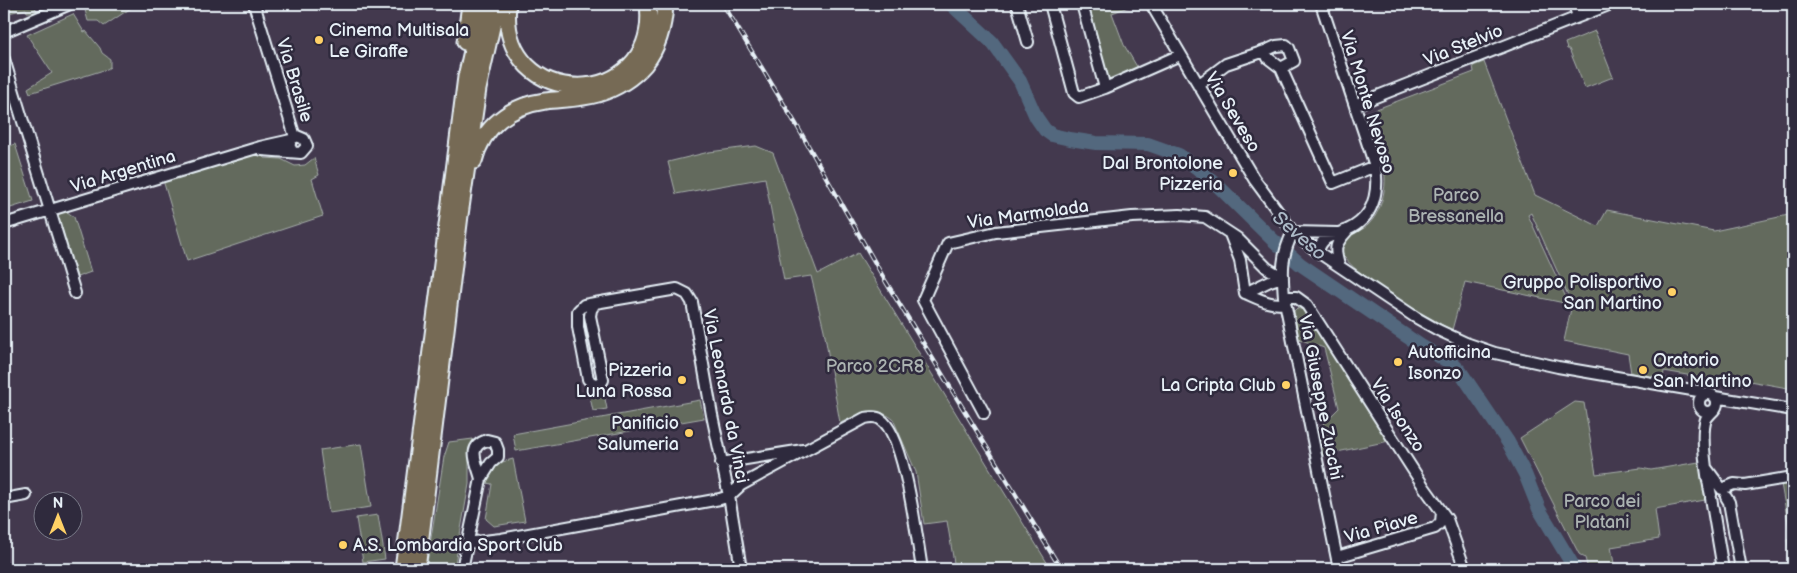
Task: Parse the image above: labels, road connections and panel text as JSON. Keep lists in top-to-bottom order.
{
  "streets": {
    "street": [
      "Via Stelvio",
      "Via Brasile",
      "Via Monte Nevoso",
      "Via Seveso",
      "Via Argentina",
      "Via Marmolada",
      "Via Leonardo da Vinci",
      "Via Giuseppe Zucchi",
      "Via Isonzo",
      "Via Piave"
    ]
  },
  "crossings": [
    ["Via Stelvio", "Via Monte Nevoso"],
    ["Via Brasile", "Via Argentina"],
    ["Via Monte Nevoso", "Via Seveso"],
    ["Via Seveso", "Via Giuseppe Zucchi"],
    ["Via Marmolada", "Via Giuseppe Zucchi"],
    ["Via Giuseppe Zucchi", "Via Isonzo"],
    ["Via Giuseppe Zucchi", "Via Piave"],
    ["Via Isonzo", "Via Piave"]
  ],
  "water": ["Seveso"],
  "parks": ["Parco Bressanella", "Parco 2CR8", "Parco dei Platani"],
  "places": [
    "Cinema Multisala Le Giraffe",
    "Dal Brontolone Pizzeria",
    "Gruppo Polisportivo San Martino",
    "Autofficina Isonzo",
    "Oratorio San Martino",
    "Pizzeria Luna Rossa",
    "La Cripta Club",
    "Panificio Salumeria",
    "A.S. Lombardia Sport Club"
  ],
  "north": "top"
}
